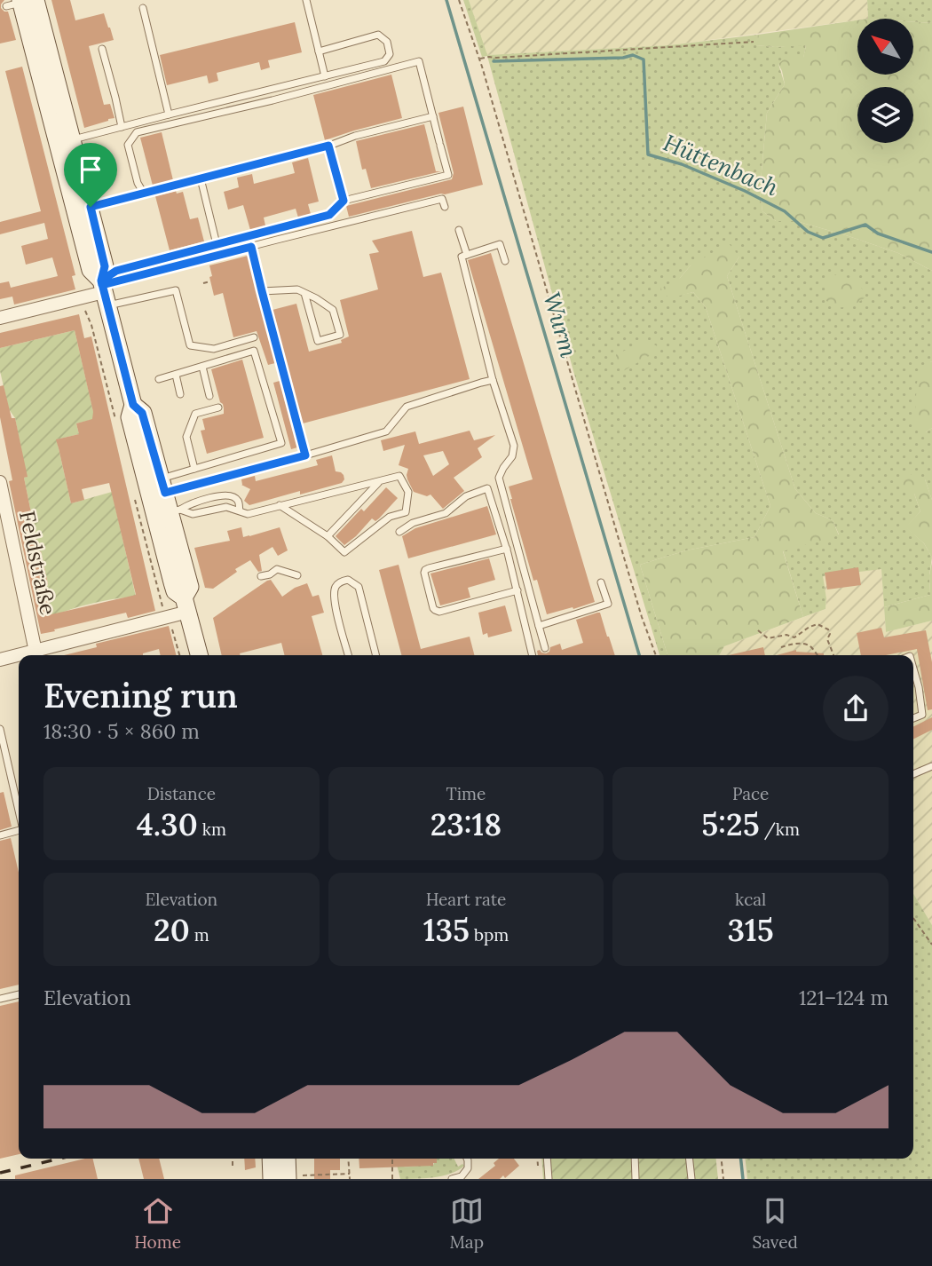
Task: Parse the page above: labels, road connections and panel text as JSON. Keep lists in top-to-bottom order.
{
  "streets": {
    "street": ["Feldstraße"]
  },
  "water": ["Hüttenbach", "Wurm"],
  "north": "top left",
  "page": {
    "heading": ["Evening run", "18:30 · 5 × 860 m"],
    "stats": [
      ["Distance", "4.30 km"],
      ["Time", "23:18"],
      ["Pace", "5:25 /km"],
      ["Elevation", "20 m"],
      ["Heart rate", "135 bpm"],
      ["kcal", "315"]
    ],
    "chart": ["Elevation", "121–124 m"],
    "tabs": ["Home", "Map", "Saved"]
  }
}
